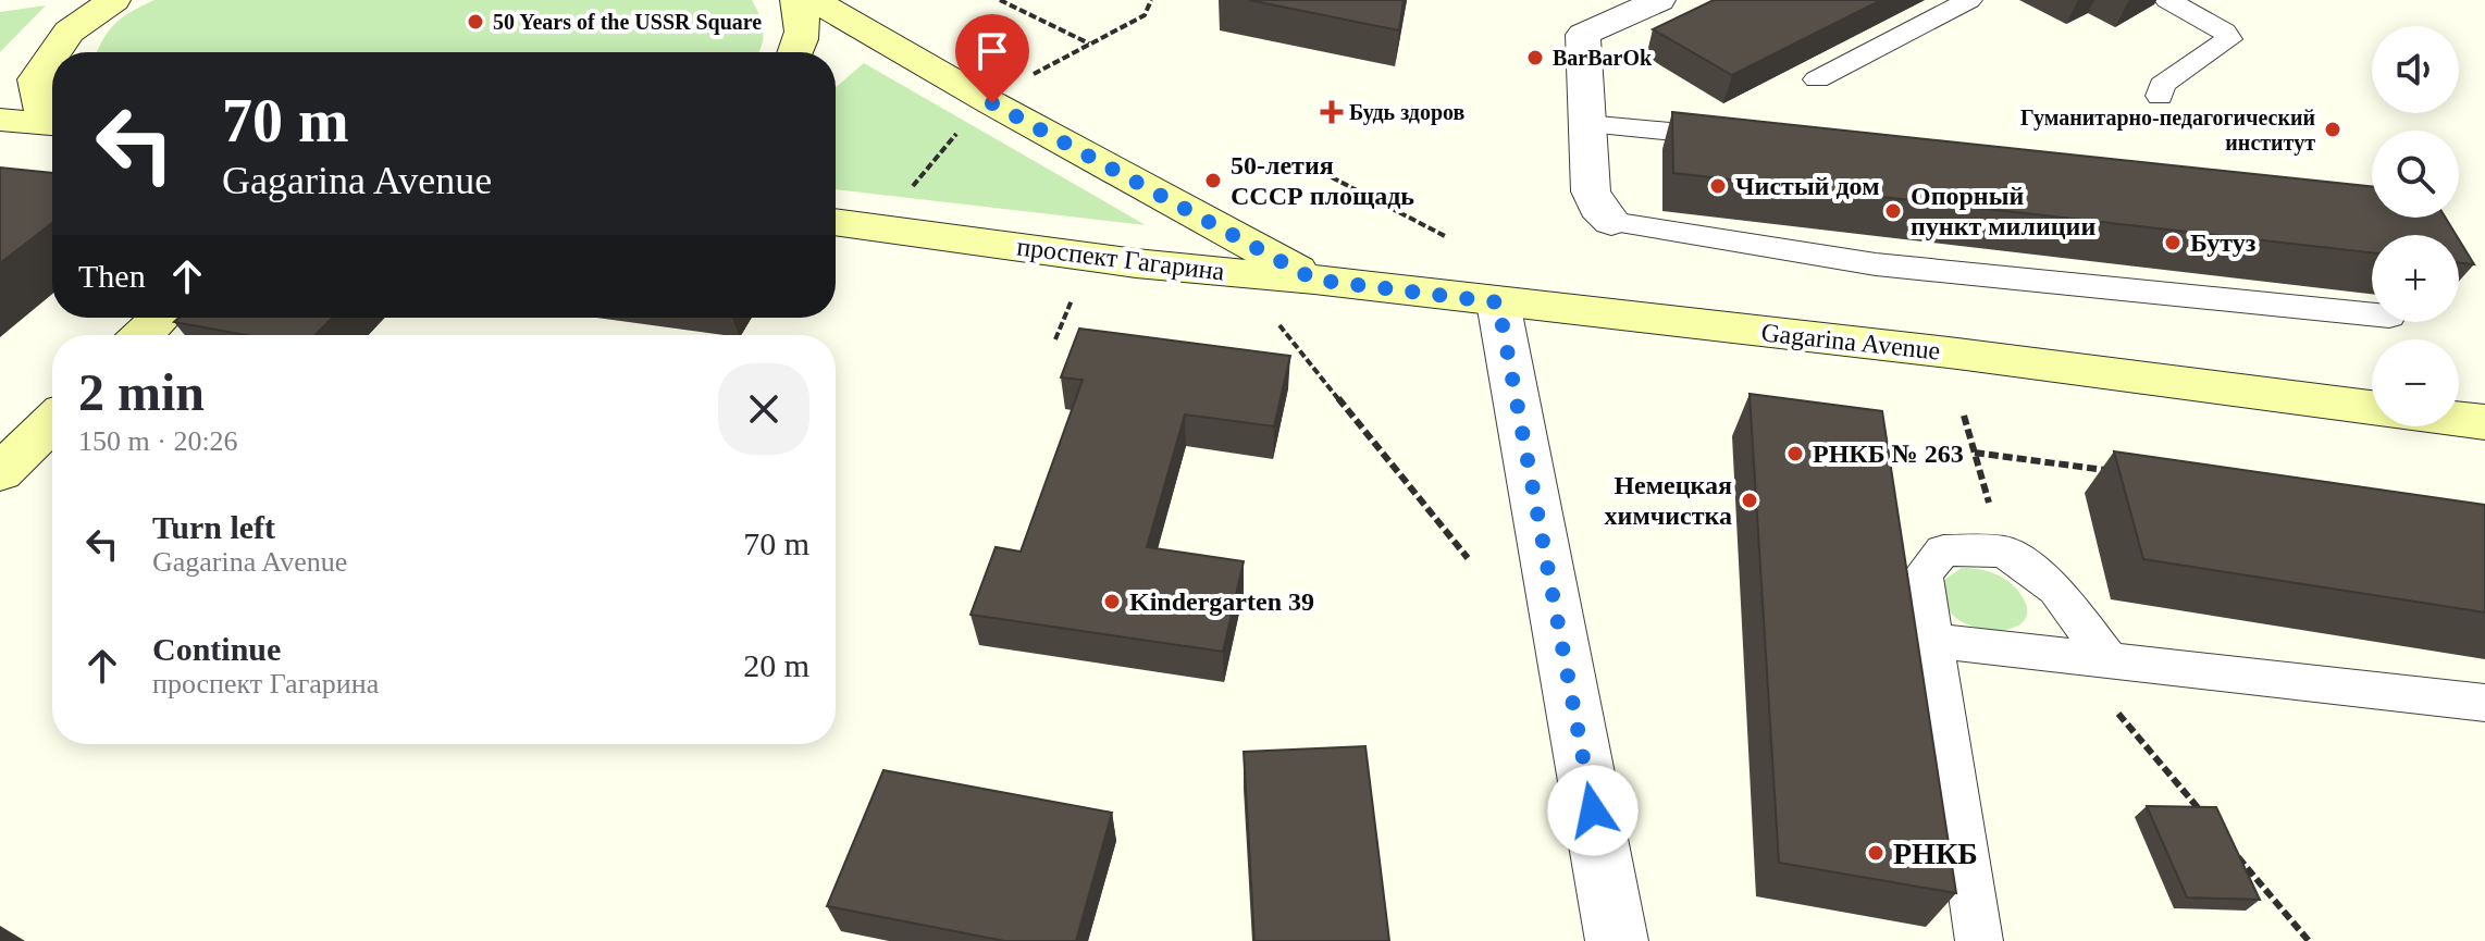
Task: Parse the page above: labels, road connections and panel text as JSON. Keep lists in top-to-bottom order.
{
  "streets": {
    "main road": ["проспект Гагарина", "Gagarina Avenue"]
  },
  "crossings": [
    ["проспект Гагарина", "Gagarina Avenue"]
  ],
  "places": {
    "other": [
      "50 Years of the USSR Square",
      "BarBarOk",
      "Гуманитарно-педагогический институт",
      "50-летия СССР площадь",
      "Чистый дом",
      "Опорный пункт милиции",
      "Бутуз",
      "РНКБ № 263",
      "Немецкая химчистка",
      "Kindergarten 39",
      "РНКБ"
    ],
    "health": ["Будь здоров"]
  },
  "page": {
    "map_buttons": ["+", "−"],
    "turn": ["70 m", "Gagarina Avenue"],
    "then": "Then",
    "heading": ["2 min", "150 m · 20:26"],
    "list": [
      {
        "name": "Turn left",
        "note": "Gagarina Avenue",
        "value": "70 m"
      },
      {
        "name": "Continue",
        "note": "проспект Гагарина",
        "value": "20 m"
      }
    ]
  }
}
